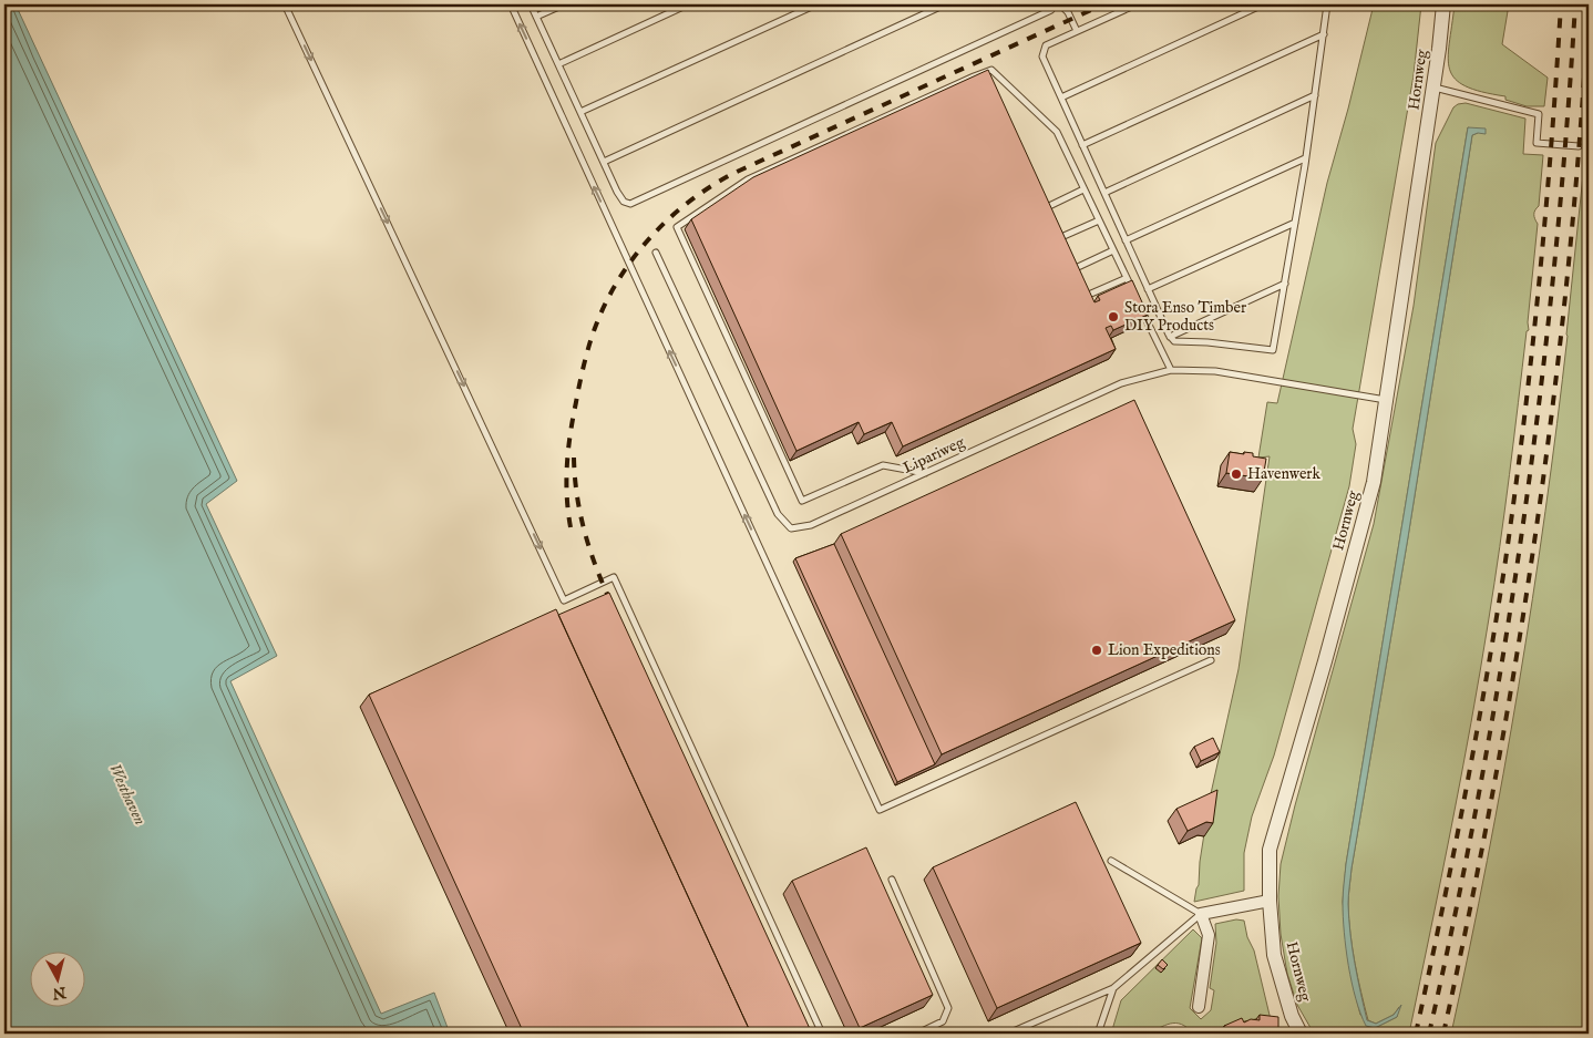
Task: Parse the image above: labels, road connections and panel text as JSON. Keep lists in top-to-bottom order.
{
  "streets": {
    "street": ["Hornweg"],
    "lane": ["Lipariweg"]
  },
  "crossings": [
    ["Hornweg", "Lipariweg"]
  ],
  "water": ["Westhaven"],
  "places": ["Stora Enso Timber DIY Products", "Havenwerk", "Lion Expeditions"],
  "north": "bottom"
}
